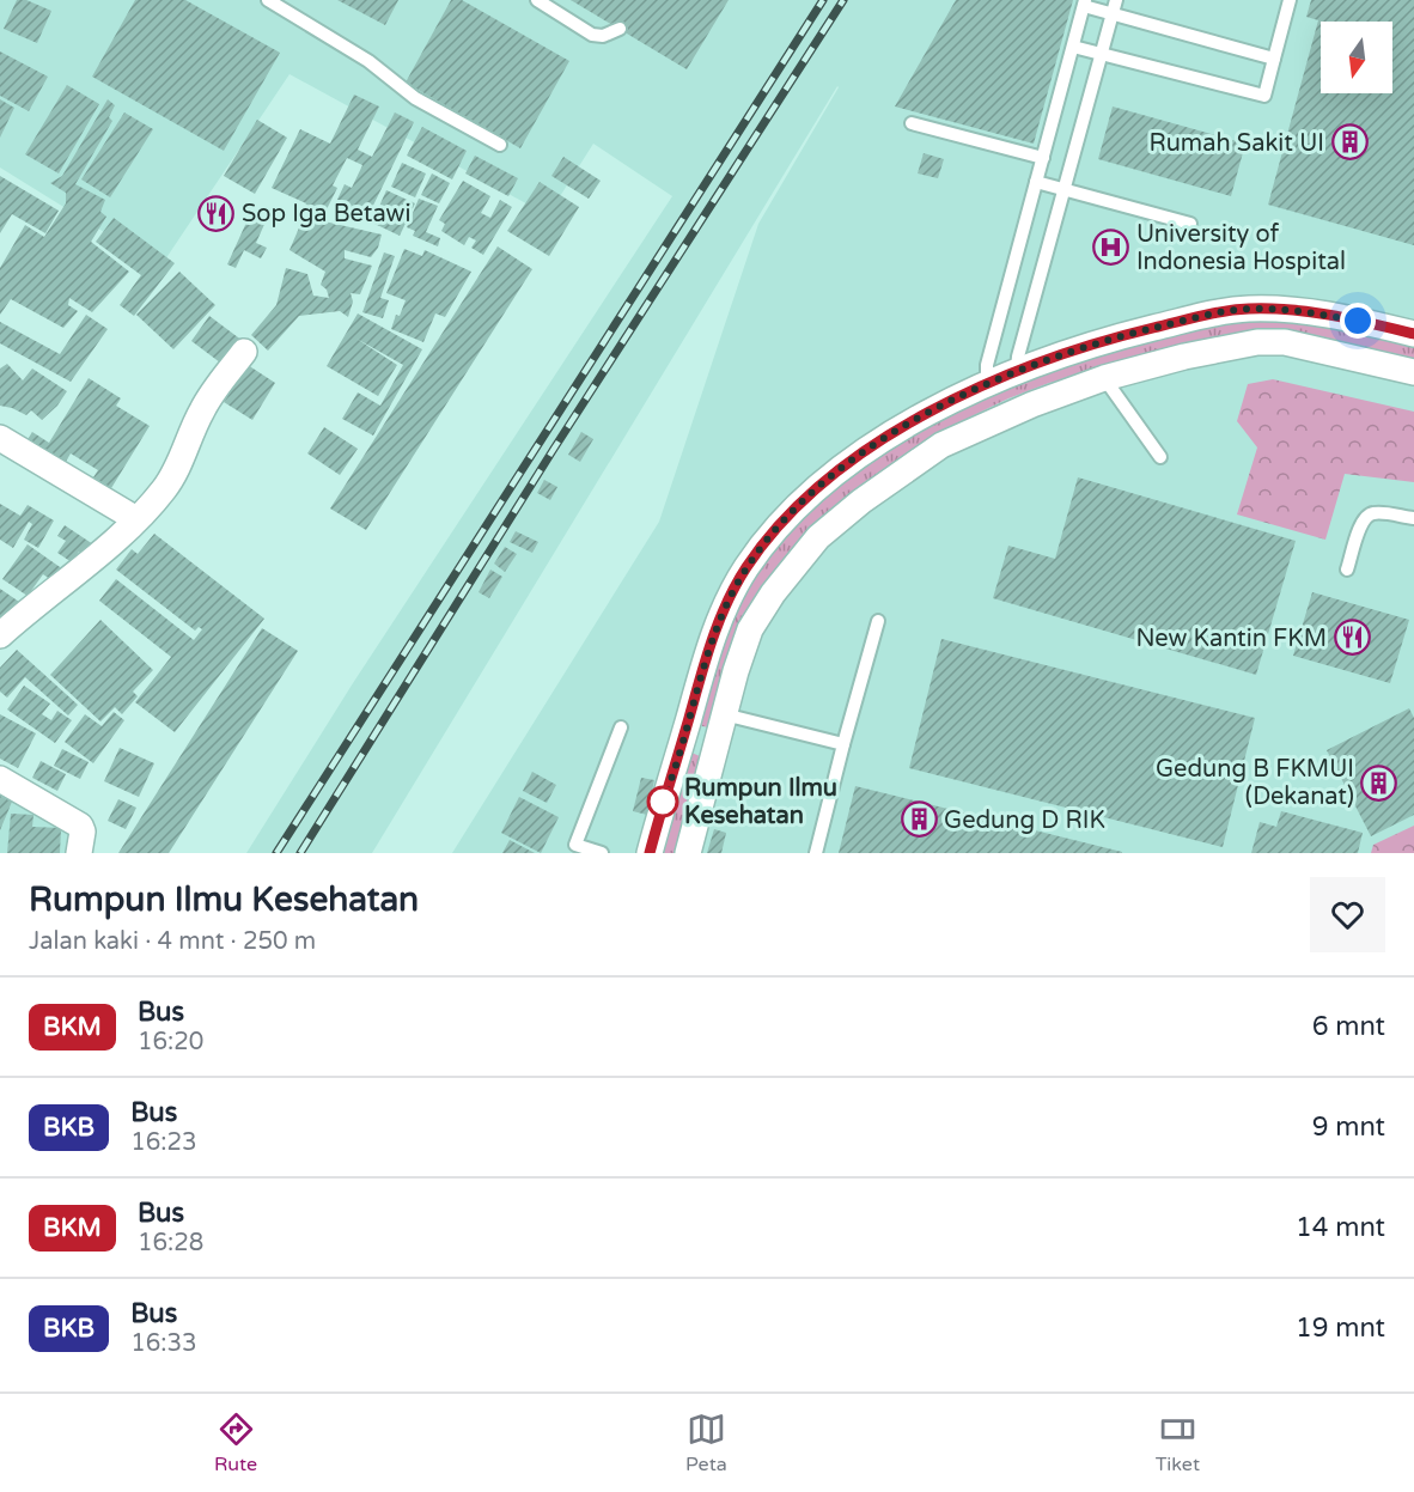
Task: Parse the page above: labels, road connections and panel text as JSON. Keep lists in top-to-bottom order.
{
  "places": {
    "building": ["Rumah Sakit UI", "Gedung B FKMUI (Dekanat)", "Gedung D RIK"],
    "restaurant": ["Sop Iga Betawi", "New Kantin FKM"],
    "hospital": ["University of Indonesia Hospital"],
    "other": ["Rumpun Ilmu Kesehatan"]
  },
  "lines": ["bus line BKM"],
  "north": "bottom",
  "page": {
    "heading": ["Rumpun Ilmu Kesehatan", "Jalan kaki · 4 mnt · 250 m"],
    "list": [
      {
        "mark": "BKM",
        "name": "Bus",
        "note": "16:20",
        "value": "6 mnt"
      },
      {
        "mark": "BKB",
        "name": "Bus",
        "note": "16:23",
        "value": "9 mnt"
      },
      {
        "mark": "BKM",
        "name": "Bus",
        "note": "16:28",
        "value": "14 mnt"
      },
      {
        "mark": "BKB",
        "name": "Bus",
        "note": "16:33",
        "value": "19 mnt"
      }
    ],
    "tabs": ["Rute", "Peta", "Tiket"]
  }
}
